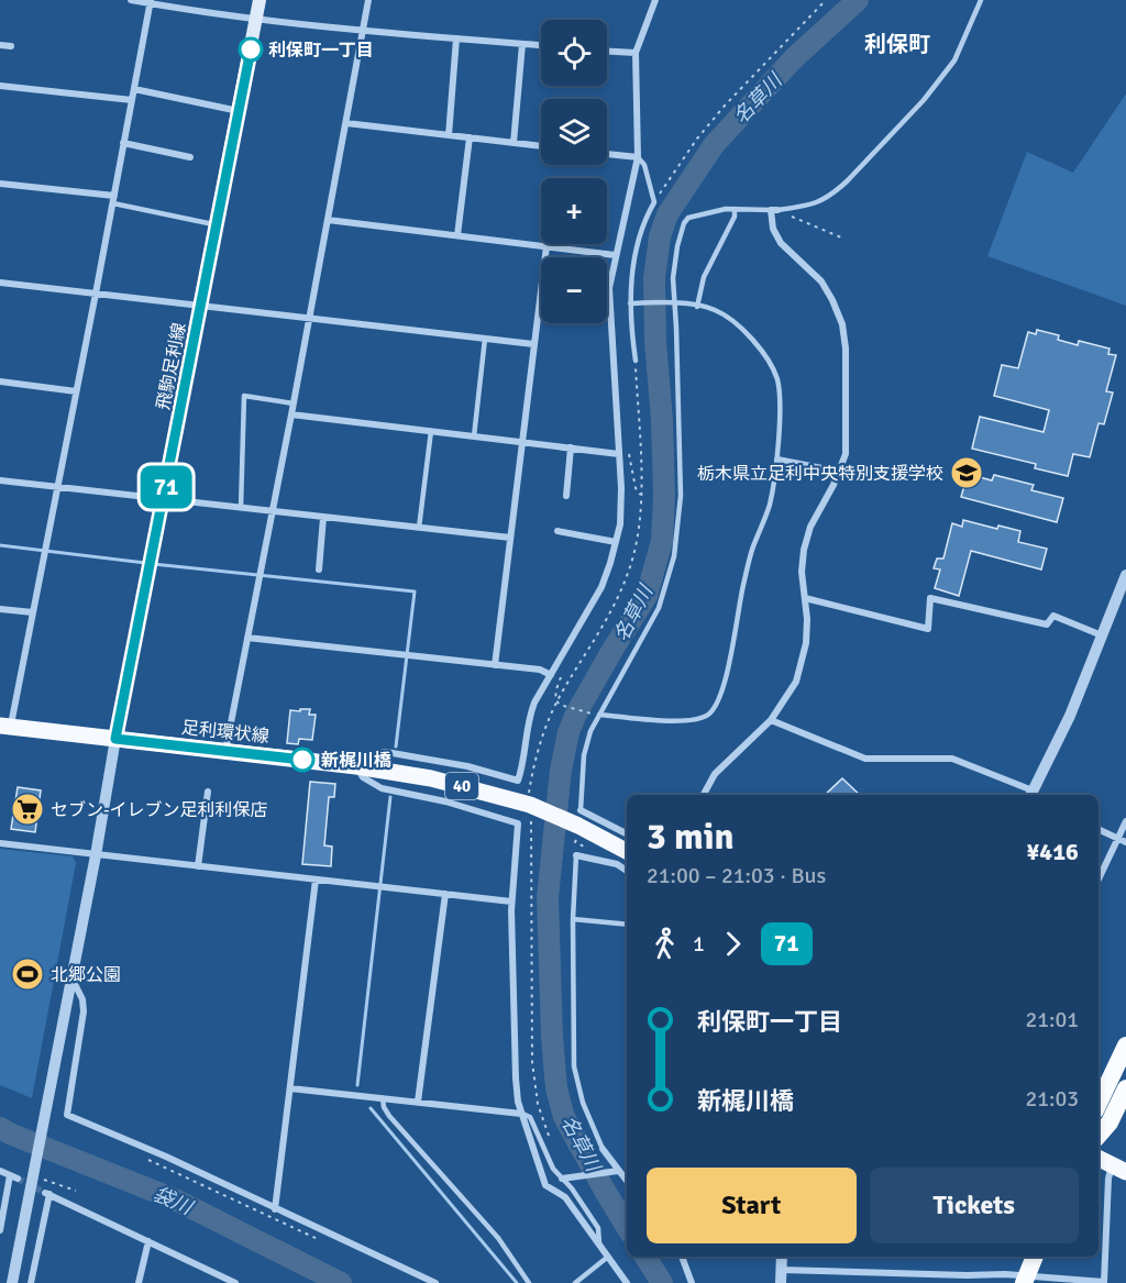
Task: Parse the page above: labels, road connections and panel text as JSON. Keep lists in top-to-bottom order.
{
  "streets": {
    "main road": ["飛駒足利線", "足利環状線", "40"]
  },
  "crossings": [
    ["飛駒足利線", "足利環状線"]
  ],
  "districts": ["利保町"],
  "water": ["名草川", "袋川"],
  "places": {
    "other": ["利保町一丁目", "新梶川橋"],
    "school or university": ["栃木県立足利中央特別支援学校"],
    "supermarket": ["セブン-イレブン足利利保店"],
    "sports": ["北郷公園"]
  },
  "lines": ["bus line 71"],
  "page": {
    "on_map": "71",
    "map_buttons": ["+", "−"],
    "heading": ["3 min", "21:00 – 21:03 · Bus", "¥416"],
    "legs": ["1", "71"],
    "list": [
      {
        "name": "利保町一丁目",
        "value": "21:01"
      },
      {
        "name": "新梶川橋",
        "value": "21:03"
      }
    ],
    "buttons": ["Start", "Tickets"]
  }
}
